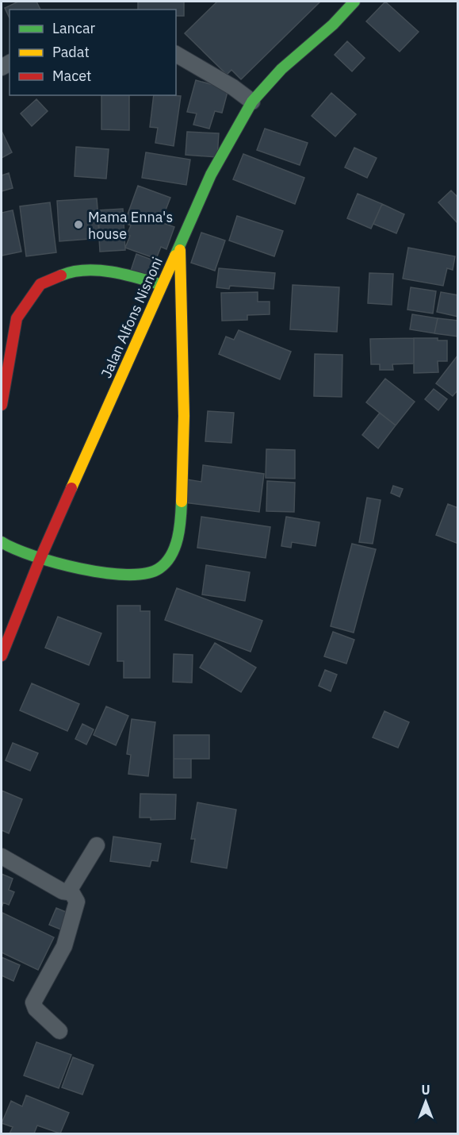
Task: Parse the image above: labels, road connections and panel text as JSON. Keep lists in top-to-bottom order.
{
  "streets": {
    "main road": ["Jalan Alfons Nisnoni"]
  },
  "places": ["Mama Enna's house"],
  "legend": ["Lancar", "Padat", "Macet"],
  "north": "top"
}
